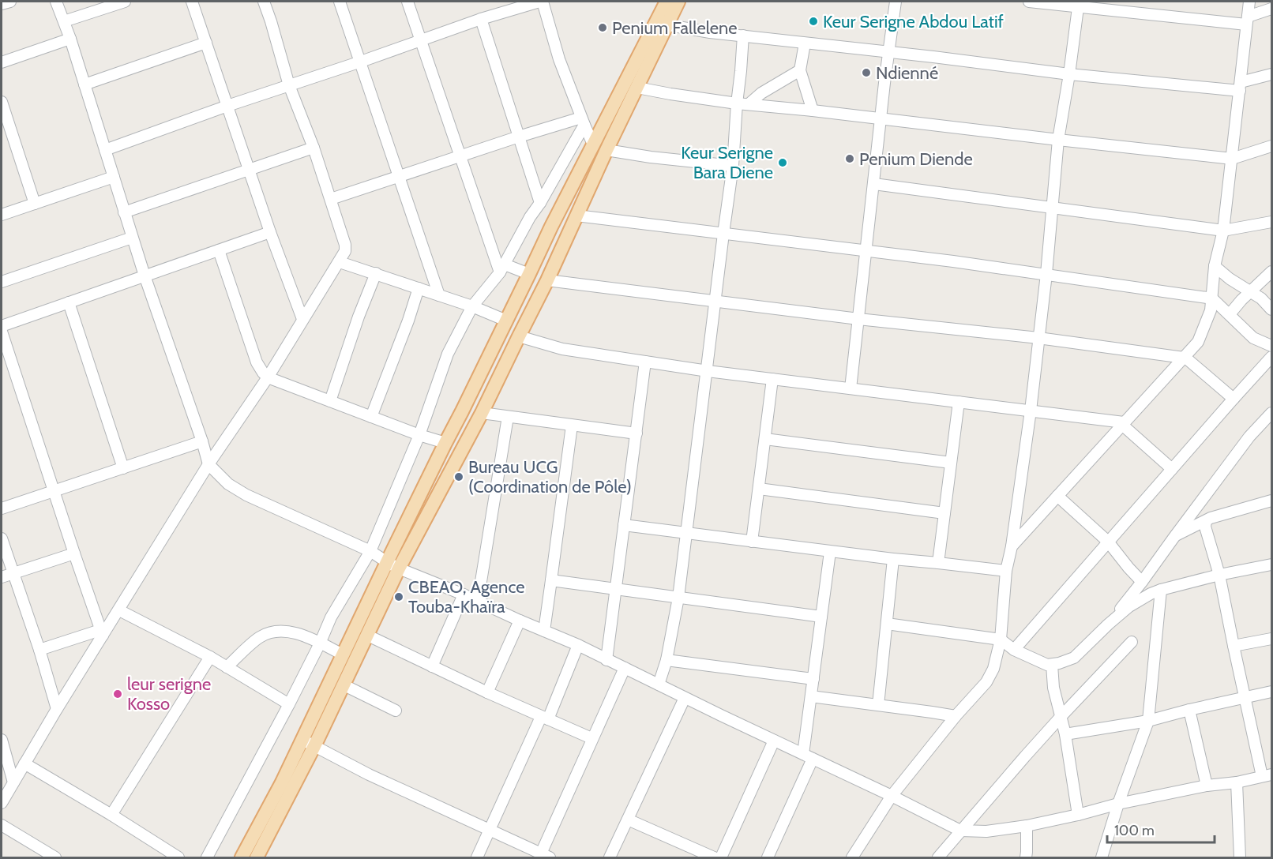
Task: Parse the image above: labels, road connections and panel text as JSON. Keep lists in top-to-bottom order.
{
  "places": [
    "Keur Serigne Abdou Latif",
    "Penium Fallelene",
    "Ndienné",
    "Penium Diende",
    "Keur Serigne Bara Diene",
    "Bureau UCG (Coordination de Pôle)",
    "CBEAO, Agence Touba-Khaïra",
    "leur serigne Kosso"
  ],
  "scale_bar": "100 m"
}
